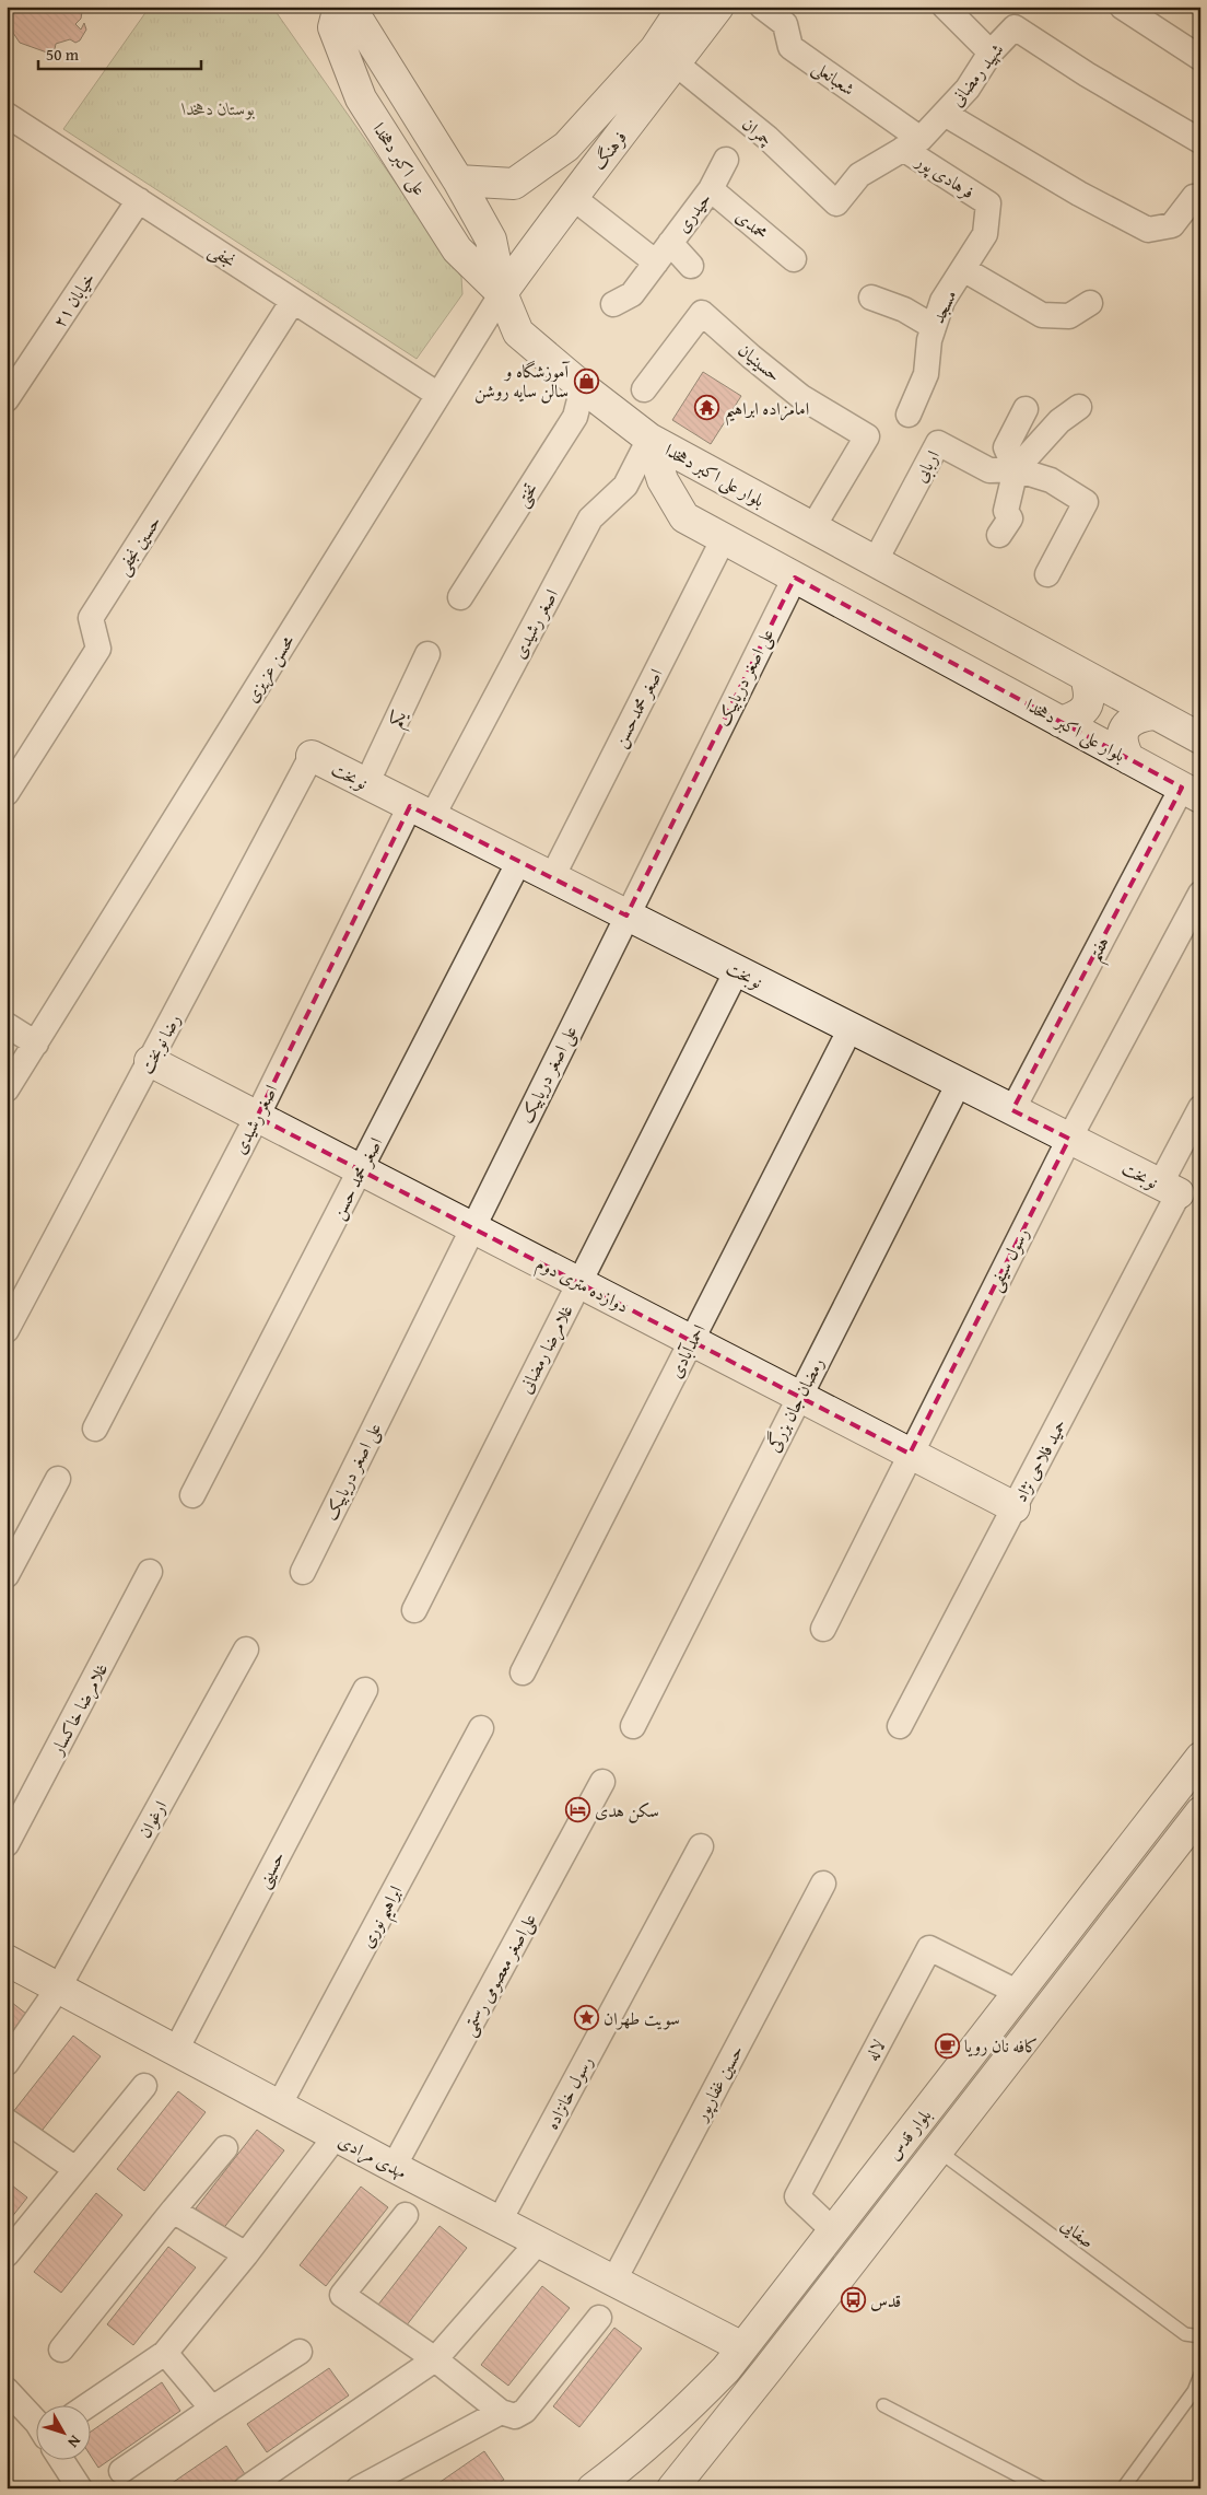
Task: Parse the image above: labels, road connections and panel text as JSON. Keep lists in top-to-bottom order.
{
  "streets": {
    "street": [
      "شهید رمضانی",
      "شعبانعلی",
      "چمران",
      "فرهنگ",
      "علی اکبر دهخدا",
      "فرهادی پور",
      "حیدری",
      "محمدی",
      "نجفی",
      "خیابان ۲۱",
      "مسجد",
      "حسینیان",
      "اربابی",
      "بلوار علی اکبر دهخدا",
      "تختی",
      "حسین نجفی",
      "اصغر رشیدی",
      "محسن عزیزی",
      "علی اصغر دریابیک",
      "اصغر محمدحسن",
      "یکم",
      "نوبخت",
      "هفتم",
      "رضا نوبخت",
      "اصغر محمد حسن",
      "رسول سیفی",
      "دوازده متری دوم",
      "غلامرضا رمضانی",
      "احمدآبادی",
      "رمضان جان بزرگی",
      "حمید فلاحی نژاد",
      "غلامرضا خاکسار",
      "ارغوان",
      "حسینی",
      "ابراهیم نوری",
      "علی‌اصغر معصومی رستمی",
      "لاله",
      "حسین غفارپور",
      "رسول خانزاده",
      "بلوار قدس",
      "مهدی مرادی"
    ],
    "lane": ["صفایی"]
  },
  "crossings": [
    ["شعبانعلی", "چمران"],
    ["شعبانعلی", "فرهادی پور"],
    ["چمران", "فرهنگ"],
    ["چمران", "فرهادی پور"],
    ["فرهنگ", "علی اکبر دهخدا"],
    ["فرهنگ", "محسن عزیزی"],
    ["علی اکبر دهخدا", "بلوار علی اکبر دهخدا"],
    ["علی اکبر دهخدا", "تختی"],
    ["علی اکبر دهخدا", "اصغر رشیدی"],
    ["علی اکبر دهخدا", "محسن عزیزی"],
    ["فرهادی پور", "مسجد"],
    ["حیدری", "محمدی"],
    ["نجفی", "خیابان ۲۱"],
    ["نجفی", "حسین نجفی"],
    ["نجفی", "محسن عزیزی"],
    ["حسینیان", "بلوار علی اکبر دهخدا"],
    ["اربابی", "بلوار علی اکبر دهخدا"],
    ["بلوار علی اکبر دهخدا", "اصغر رشیدی"],
    ["بلوار علی اکبر دهخدا", "علی اصغر دریابیک"],
    ["بلوار علی اکبر دهخدا", "اصغر محمدحسن"],
    ["بلوار علی اکبر دهخدا", "هفتم"],
    ["اصغر رشیدی", "نوبخت"],
    ["اصغر رشیدی", "دوازده متری دوم"],
    ["علی اصغر دریابیک", "نوبخت"],
    ["علی اصغر دریابیک", "دوازده متری دوم"],
    ["اصغر محمدحسن", "نوبخت"],
    ["یکم", "نوبخت"],
    ["نوبخت", "هفتم"],
    ["نوبخت", "رضا نوبخت"],
    ["نوبخت", "اصغر محمد حسن"],
    ["نوبخت", "رسول سیفی"],
    ["نوبخت", "غلامرضا رمضانی"],
    ["نوبخت", "احمدآبادی"],
    ["نوبخت", "رمضان جان بزرگی"],
    ["نوبخت", "حمید فلاحی نژاد"],
    ["رضا نوبخت", "دوازده متری دوم"],
    ["اصغر محمد حسن", "دوازده متری دوم"],
    ["رسول سیفی", "دوازده متری دوم"],
    ["دوازده متری دوم", "غلامرضا رمضانی"],
    ["دوازده متری دوم", "احمدآبادی"],
    ["دوازده متری دوم", "رمضان جان بزرگی"],
    ["دوازده متری دوم", "حمید فلاحی نژاد"],
    ["ارغوان", "مهدی مرادی"],
    ["حسینی", "مهدی مرادی"],
    ["ابراهیم نوری", "مهدی مرادی"],
    ["علی‌اصغر معصومی رستمی", "مهدی مرادی"],
    ["لاله", "بلوار قدس"],
    ["حسین غفارپور", "مهدی مرادی"],
    ["رسول خانزاده", "مهدی مرادی"],
    ["بلوار قدس", "مهدی مرادی"],
    ["بلوار قدس", "صفایی"]
  ],
  "parks": ["بوستان دهخدا"],
  "places": {
    "shop": ["آموزشگاه و سالن سایه روشن"],
    "temple": ["امامزاده ابراهیم"],
    "hotel": ["سكن هدى"],
    "place": ["سويت طهران"],
    "cafe": ["کافه نان رویا"],
    "bus stop": ["قدس"]
  },
  "scale_bar": "50 m",
  "north": "bottom right"
}
